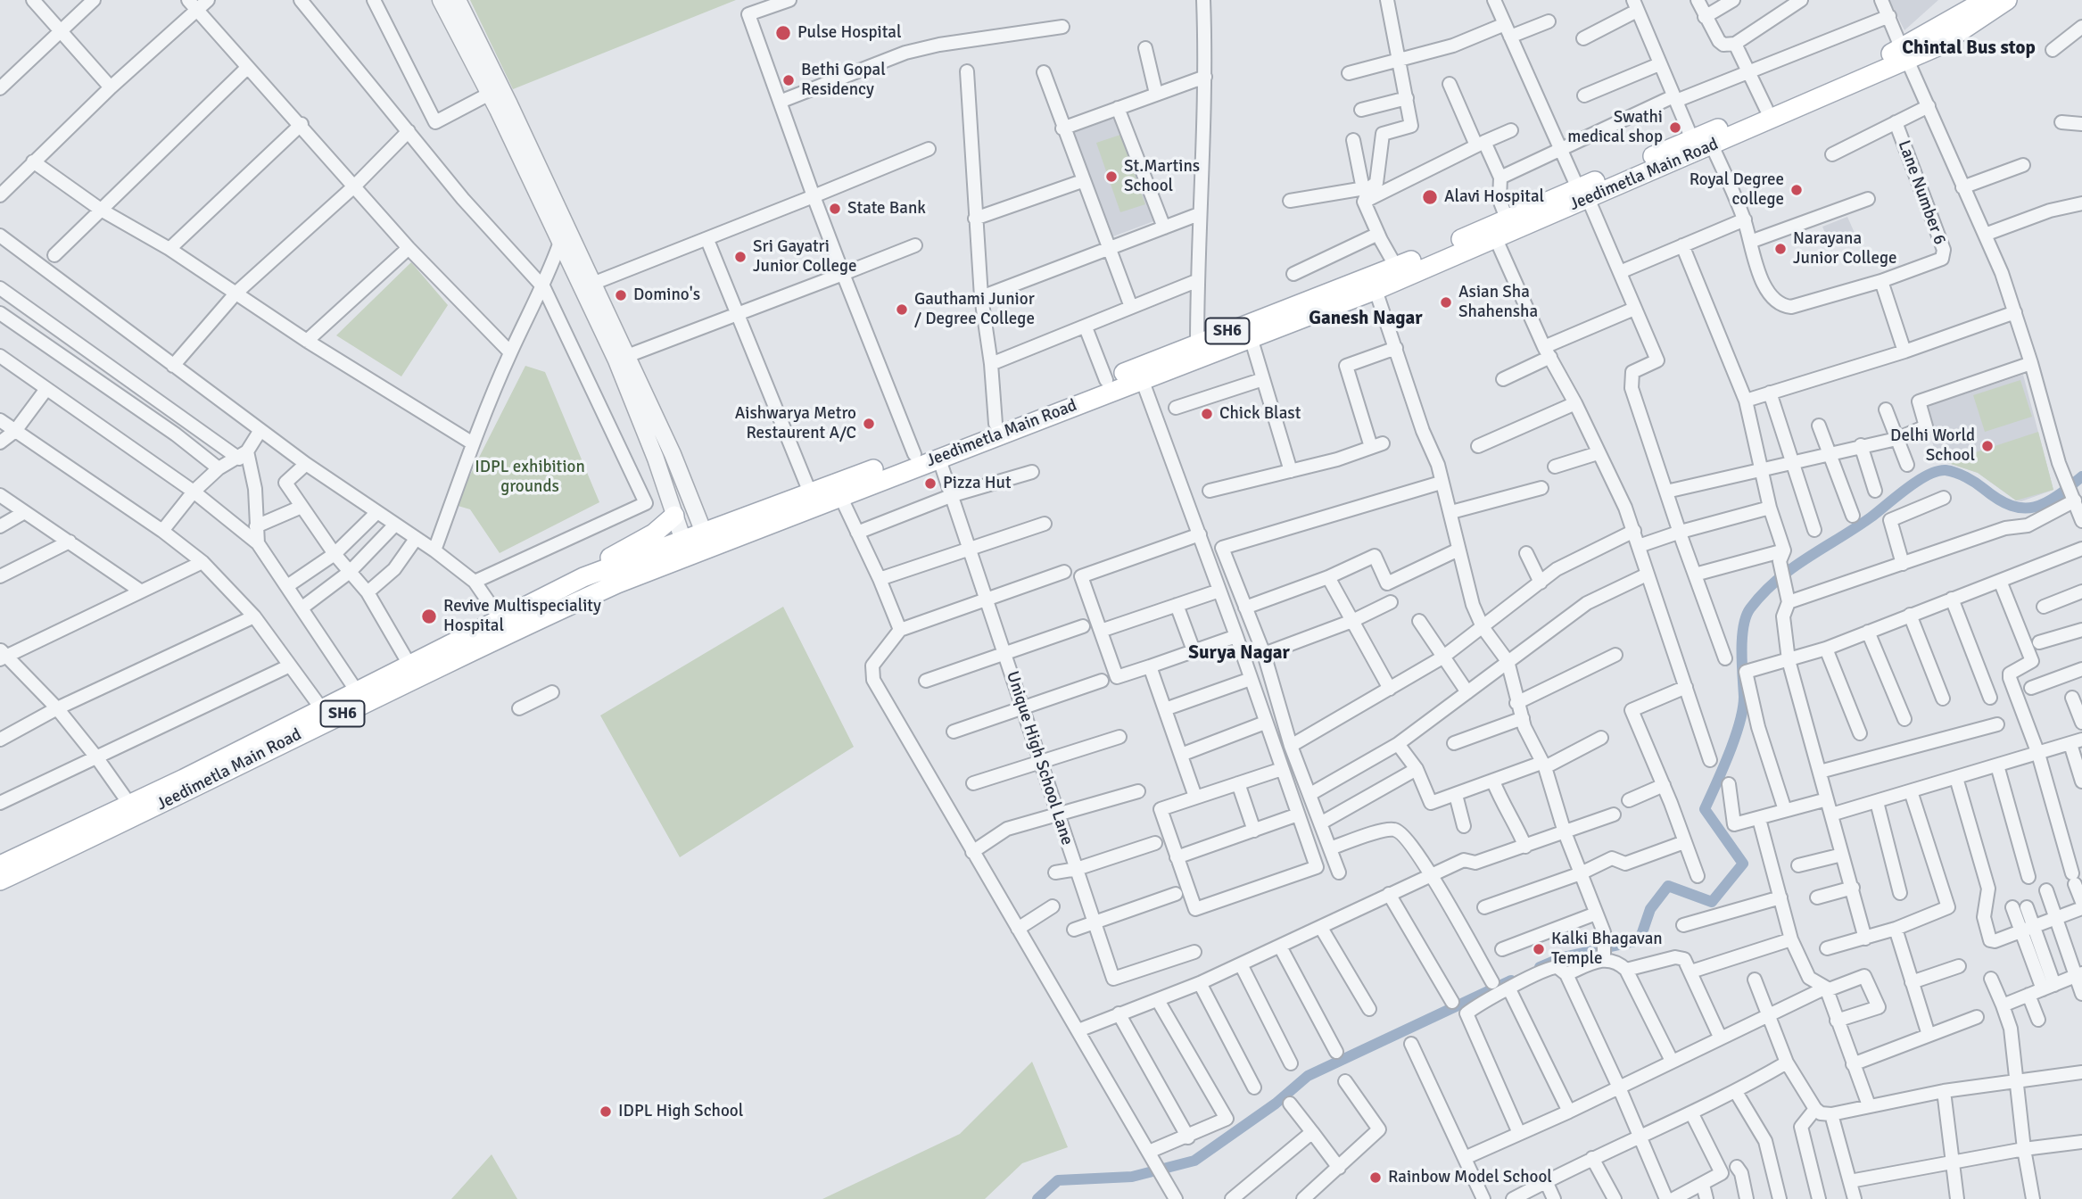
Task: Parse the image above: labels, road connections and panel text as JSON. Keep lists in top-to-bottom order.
{
  "streets": {
    "main road": ["Jeedimetla Main Road", "SH6"],
    "street": ["Lane Number 6", "Unique High School Lane"]
  },
  "crossings": [
    ["Jeedimetla Main Road", "Unique High School Lane"]
  ],
  "districts": ["Chintal Bus stop", "Ganesh Nagar", "Surya Nagar"],
  "parks": ["IDPL exhibition grounds"],
  "places": [
    "Pulse Hospital",
    "Bethi Gopal Residency",
    "Swathi medical shop",
    "St.Martins School",
    "Royal Degree college",
    "Alavi Hospital",
    "State Bank",
    "Narayana Junior College",
    "Sri Gayatri Junior College",
    "Domino's",
    "Asian Sha Shahensha",
    "Gauthami Junior / Degree College",
    "Chick Blast",
    "Aishwarya Metro Restaurent A/C",
    "Delhi World School",
    "Pizza Hut",
    "Revive Multispeciality Hospital",
    "Kalki Bhagavan Temple",
    "IDPL High School",
    "Rainbow Model School"
  ]
}
